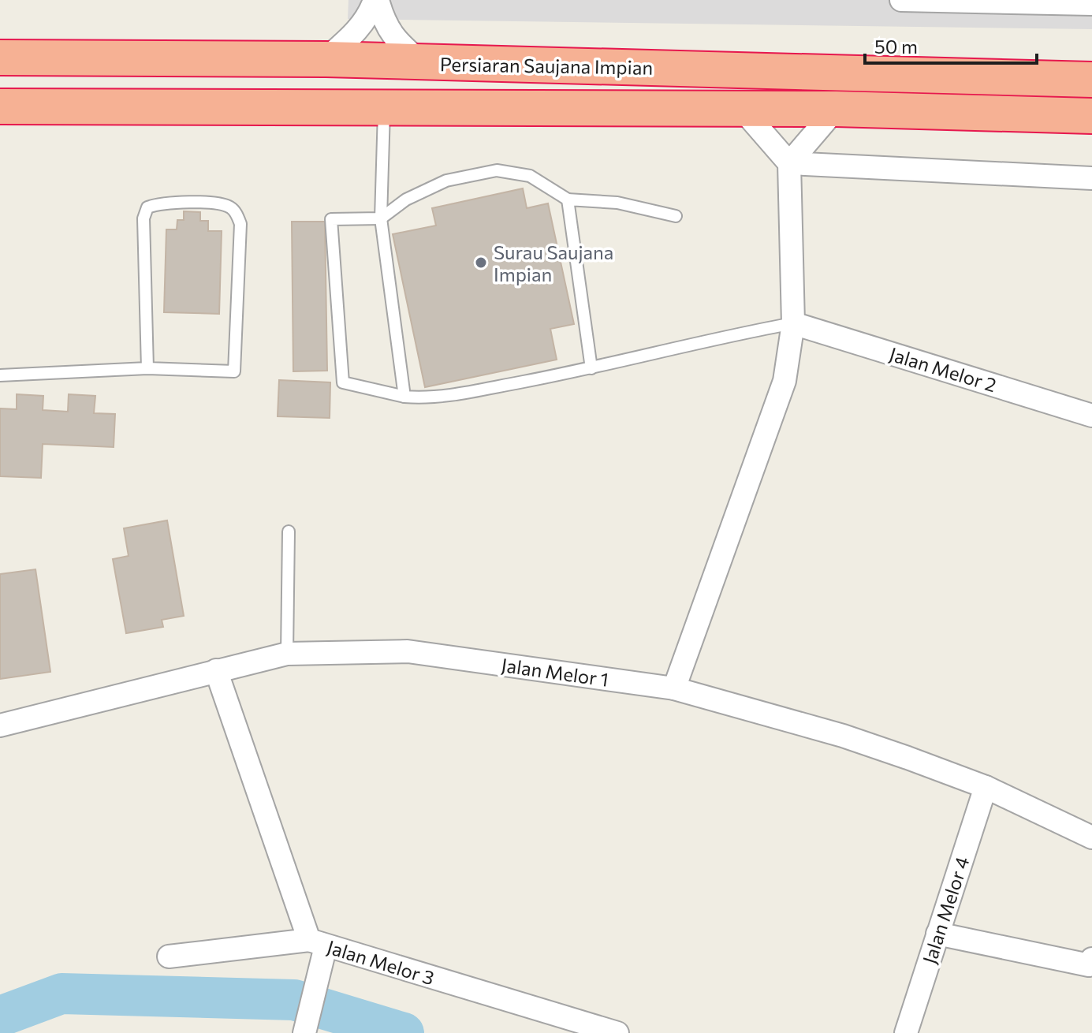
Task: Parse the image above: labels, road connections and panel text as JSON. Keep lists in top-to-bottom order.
{
  "streets": {
    "highway": ["Persiaran Saujana Impian"],
    "street": [
      "Jalan Melor 2",
      "Jalan Melor 1",
      "Jalan Melor 4",
      "Jalan Melor 3"
    ]
  },
  "crossings": [
    ["Jalan Melor 1", "Jalan Melor 4"],
    ["Jalan Melor 1", "Jalan Melor 3"]
  ],
  "places": ["Surau Saujana Impian"],
  "scale_bar": "50 m"
}
